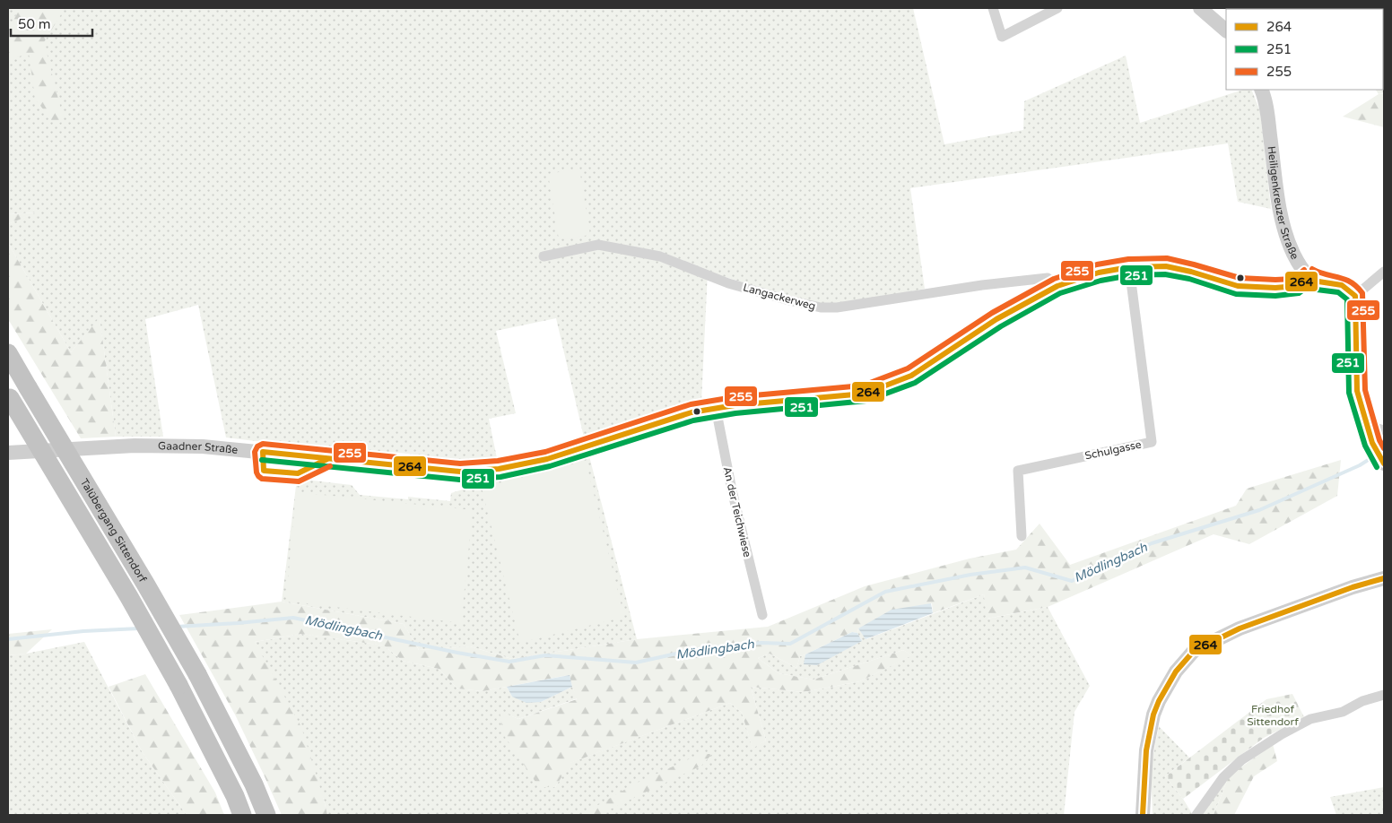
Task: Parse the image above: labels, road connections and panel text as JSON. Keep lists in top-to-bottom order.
{
  "streets": {
    "highway": ["Talübergang Sittendorf"],
    "street": [
      "Heiligenkreuzer Straße",
      "Langackerweg",
      "Gaadner Straße",
      "Schulgasse",
      "An der Teichwiese"
    ]
  },
  "crossings": [
    ["Heiligenkreuzer Straße", "Gaadner Straße"],
    ["Langackerweg", "Gaadner Straße"],
    ["Gaadner Straße", "Schulgasse"],
    ["Gaadner Straße", "An der Teichwiese"]
  ],
  "water": ["Mödlingbach"],
  "parks": ["Friedhof Sittendorf"],
  "lines": ["transit line 255", "transit line 264", "transit line 251"],
  "legend": ["264", "251", "255"],
  "scale_bar": "50 m"
}
